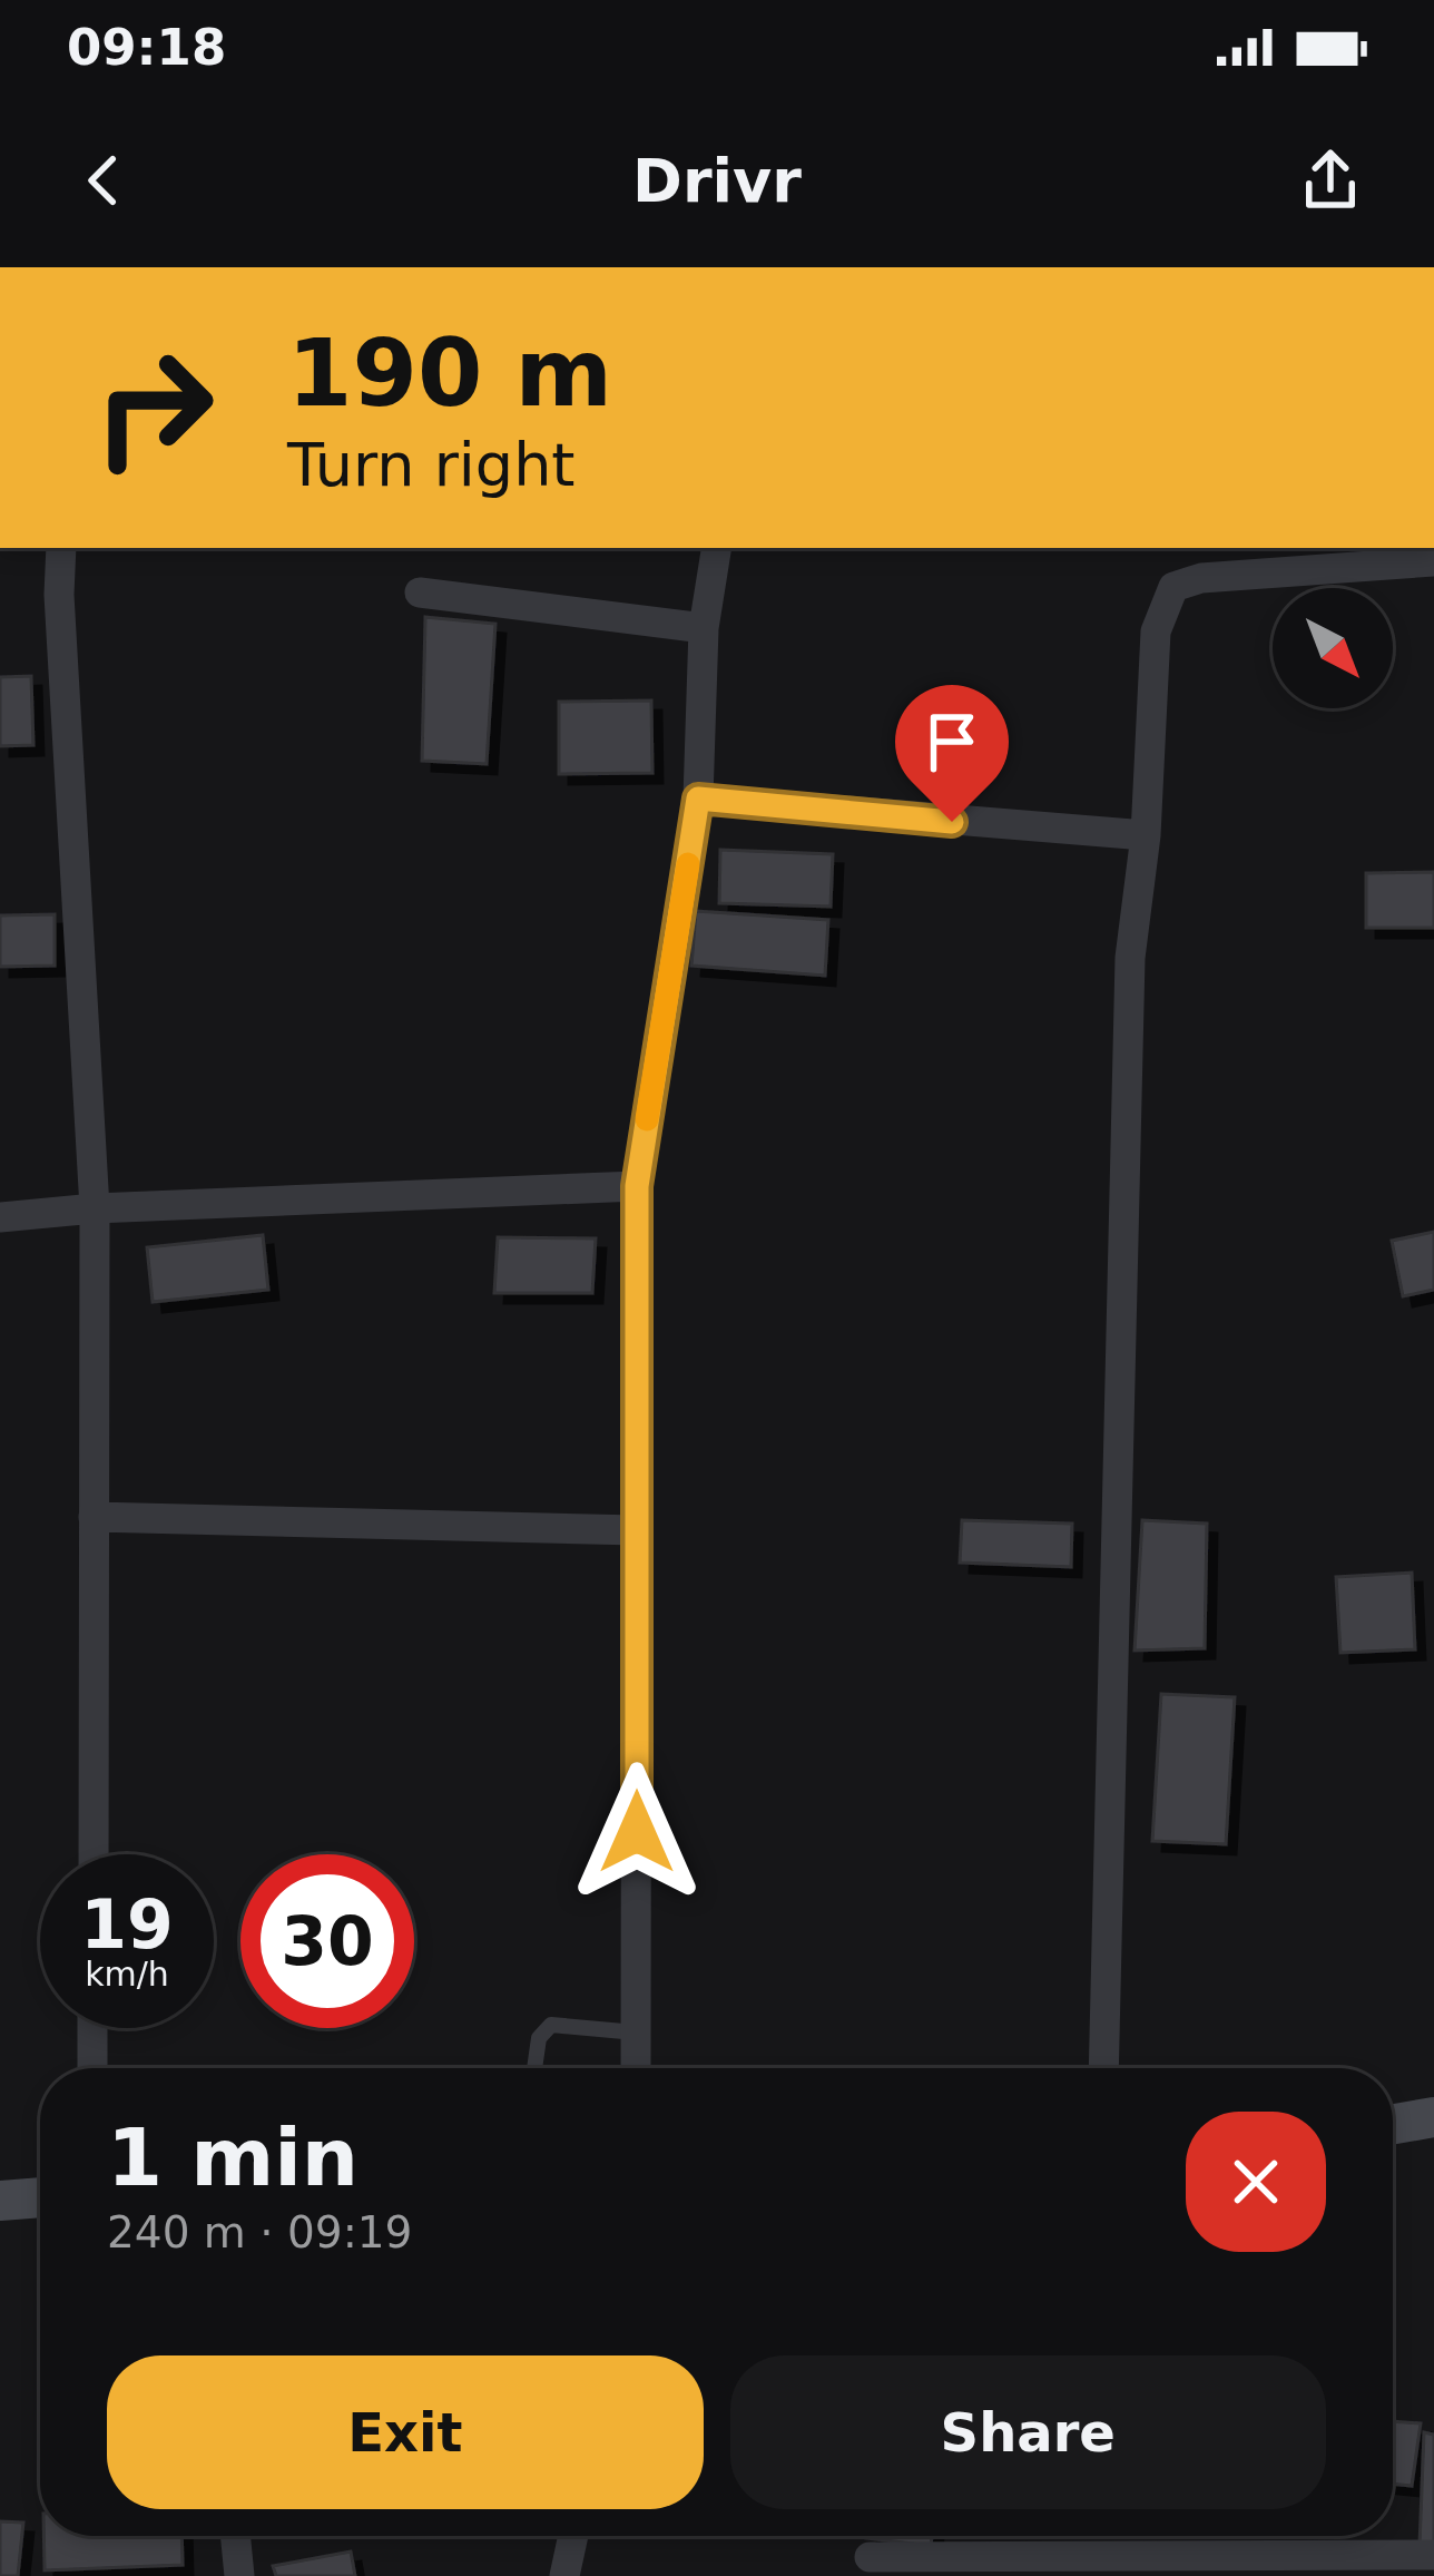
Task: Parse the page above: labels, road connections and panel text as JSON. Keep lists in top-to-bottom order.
{
  "north": "bottom right",
  "page": {
    "status": "09:18",
    "header": "Drivr",
    "turn": ["190 m", "Turn right"],
    "speed": "19 km/h",
    "limit": "30",
    "heading": ["1 min", "240 m · 09:19"],
    "buttons": ["Exit", "Share"]
  }
}
